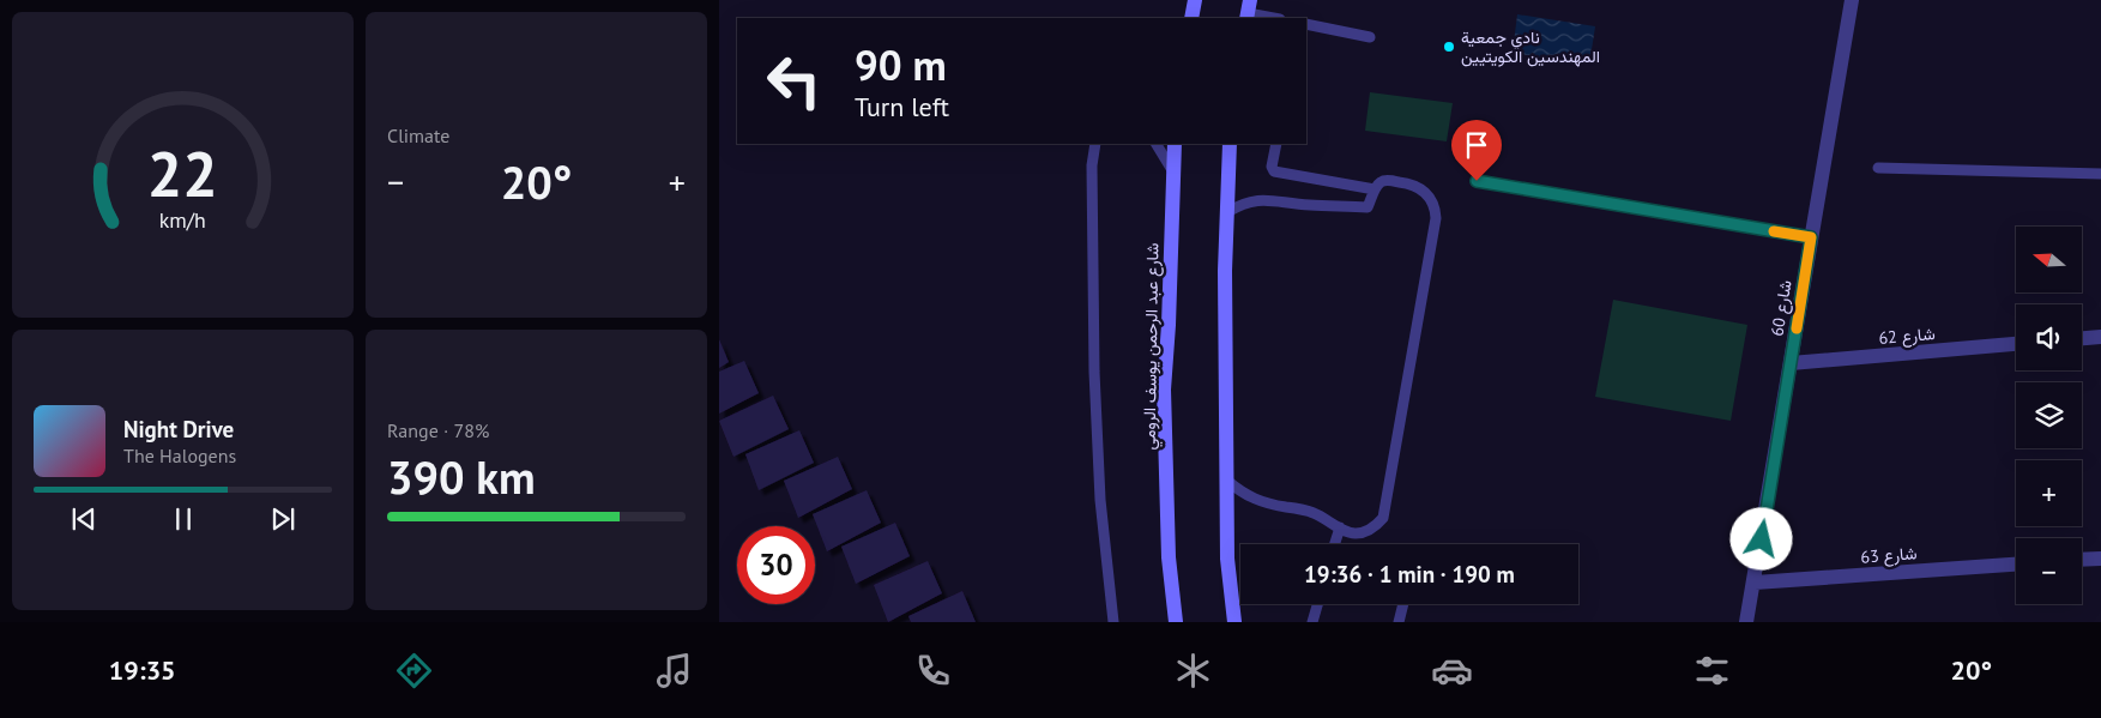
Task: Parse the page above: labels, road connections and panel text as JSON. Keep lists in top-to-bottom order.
{
  "streets": {
    "main road": ["شارع عبد الرحمن يوسف الرومي"],
    "street": ["شارع 60", "شارع 62", "شارع 63"]
  },
  "crossings": [
    ["شارع 60", "شارع 62"],
    ["شارع 60", "شارع 63"]
  ],
  "places": ["نادي جمعية المهندسين الكويتيين"],
  "north": "left",
  "page": {
    "tile": [
      "Climate",
      ["Range · 78%", "390 km"]
    ],
    "turn": ["90 m", "Turn left"],
    "heat": ["−", "20°", "+"],
    "map_buttons": ["+", "−"],
    "song": ["Night Drive", "The Halogens"],
    "limit": "30",
    "trip": "19:36 · 1 min · 190 m",
    "tabs": ["19:35", "20°"],
    "gauge": ["22", "km/h"]
  }
}
